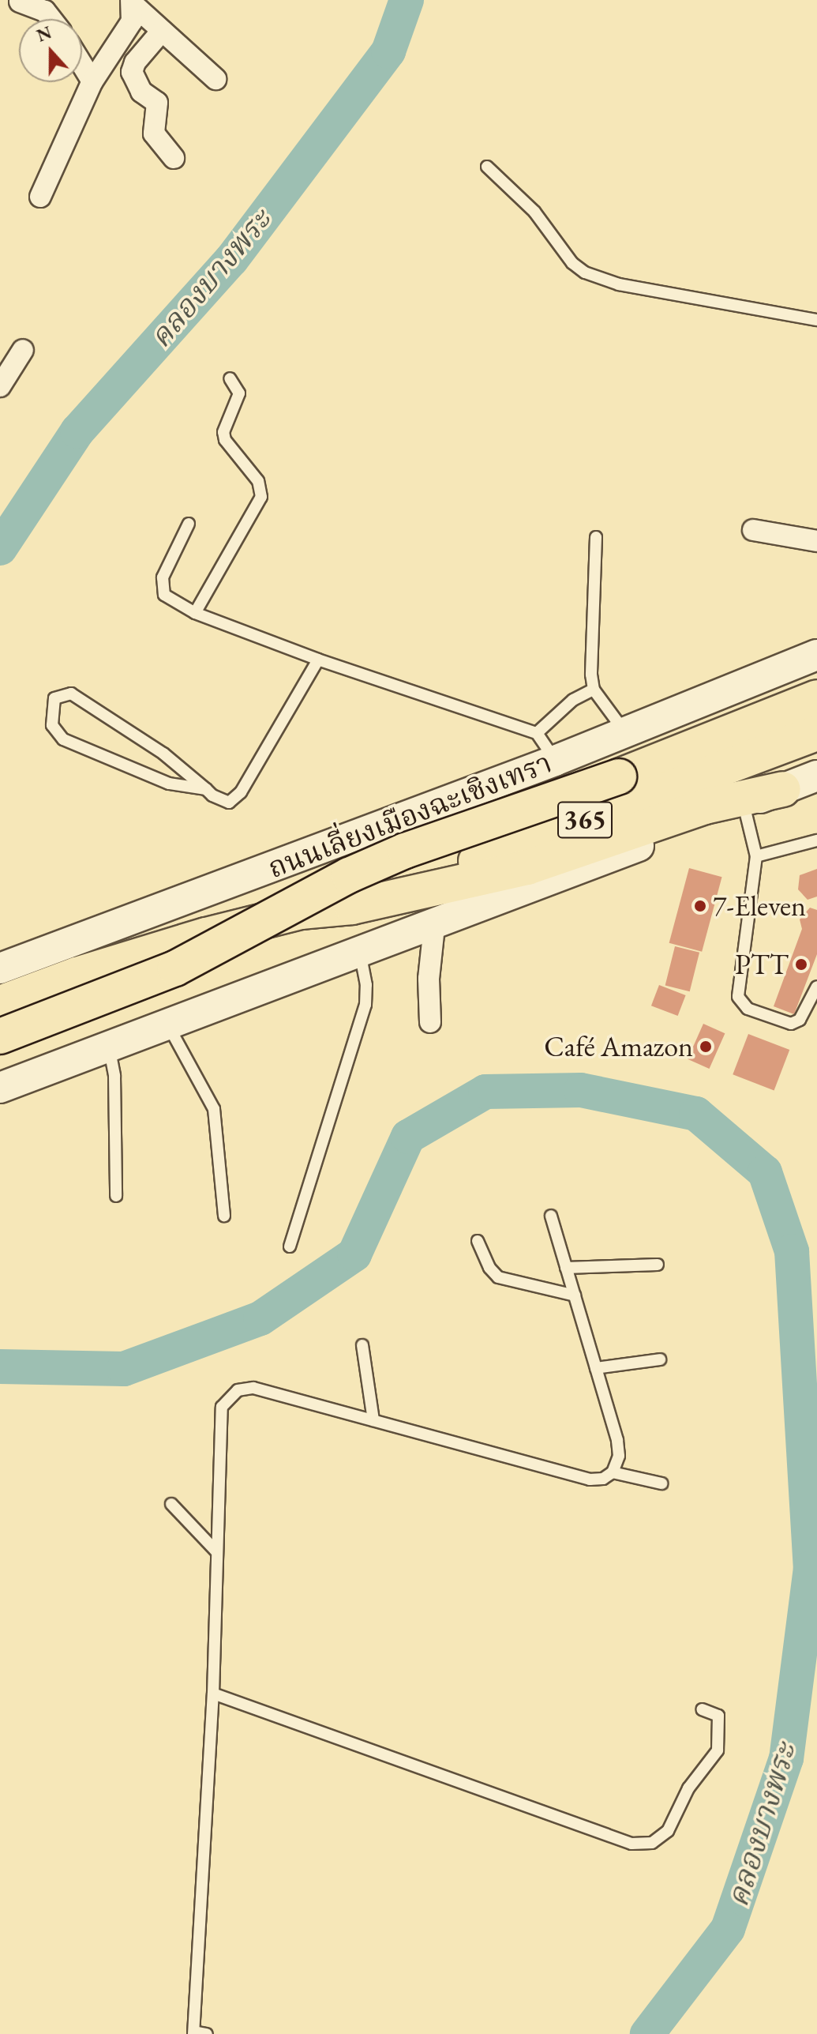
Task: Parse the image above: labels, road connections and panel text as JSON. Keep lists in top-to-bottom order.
{
  "streets": {
    "highway": ["365"],
    "main road": ["ถนนเลี่ยงเมืองฉะเชิงเทรา"]
  },
  "water": ["คลองบางพระ"],
  "places": ["7-Eleven", "PTT", "Café Amazon"],
  "north": "top"
}
